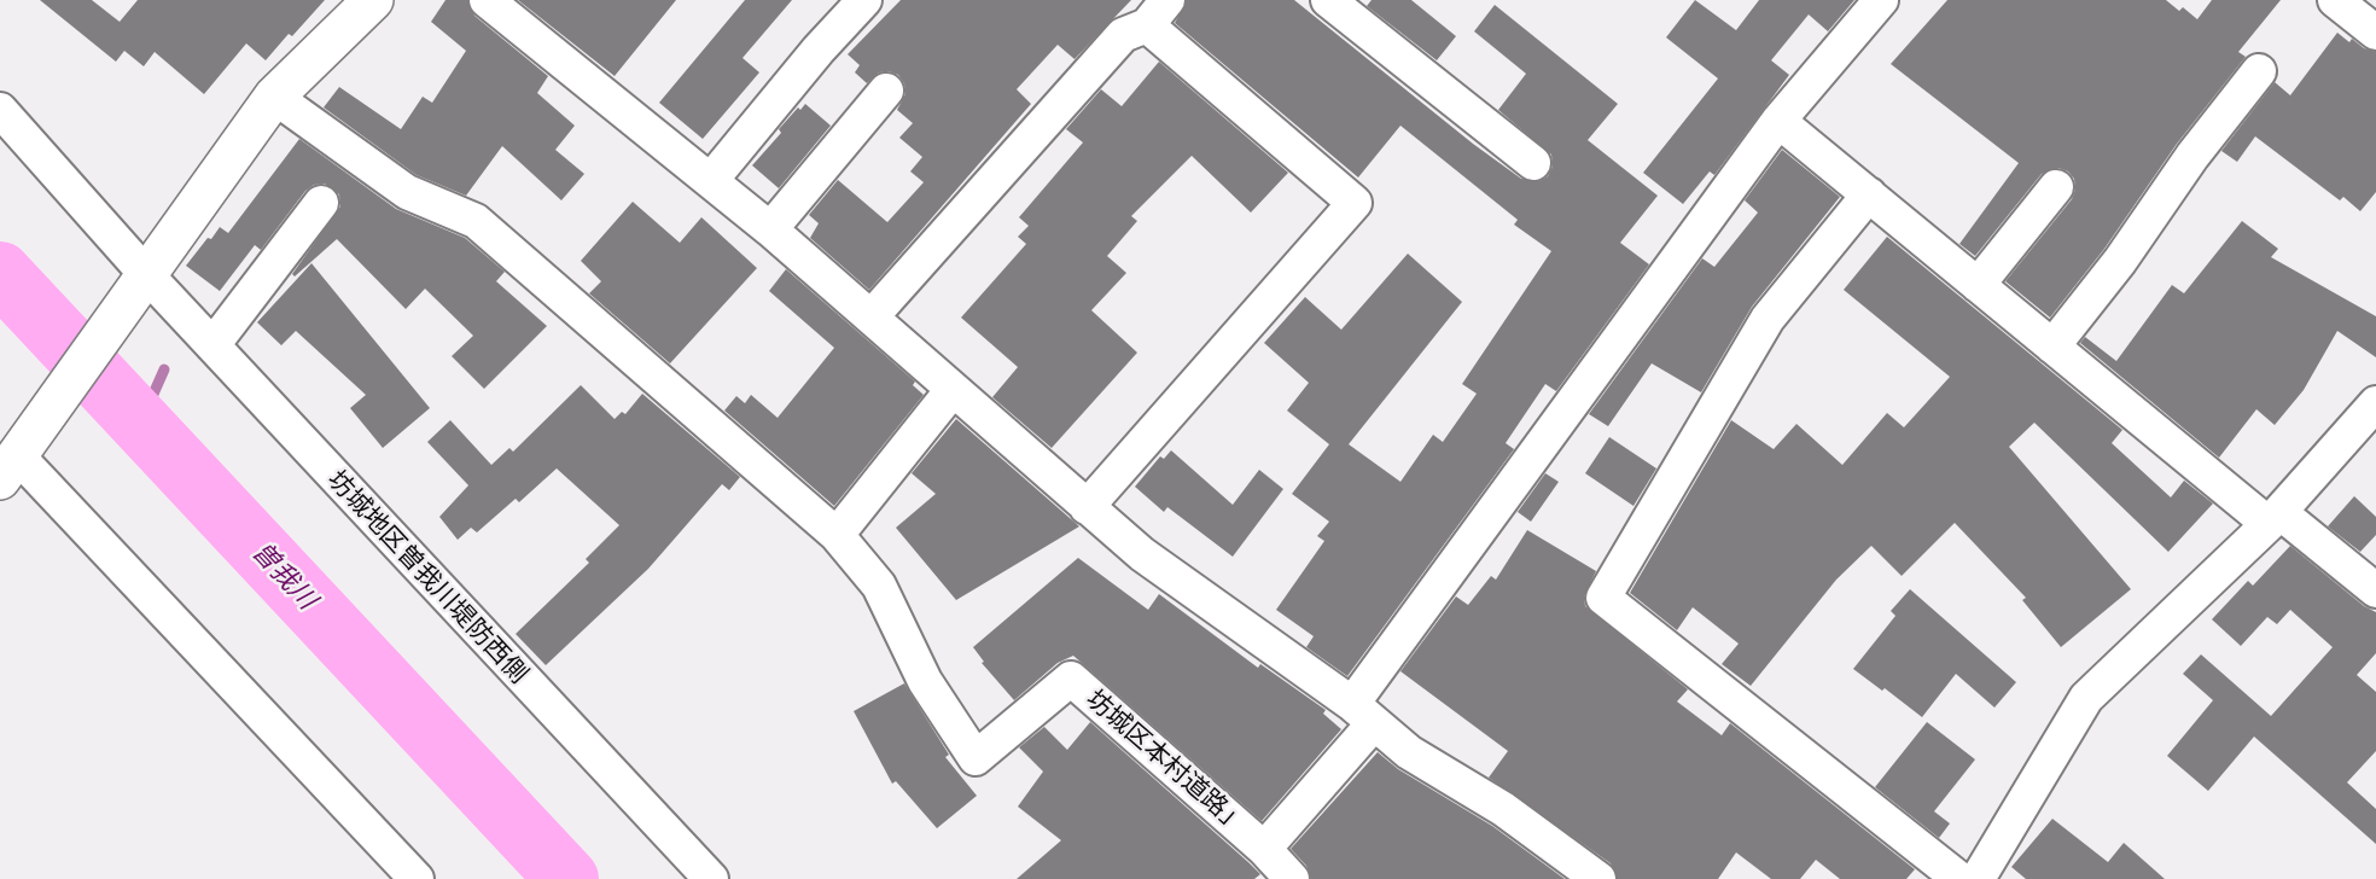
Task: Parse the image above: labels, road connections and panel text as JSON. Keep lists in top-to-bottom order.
{
  "streets": {
    "street": ["坊城地区曽我川堤防西側", "坊城区本村道路」"]
  },
  "water": ["曽我川"]
}
